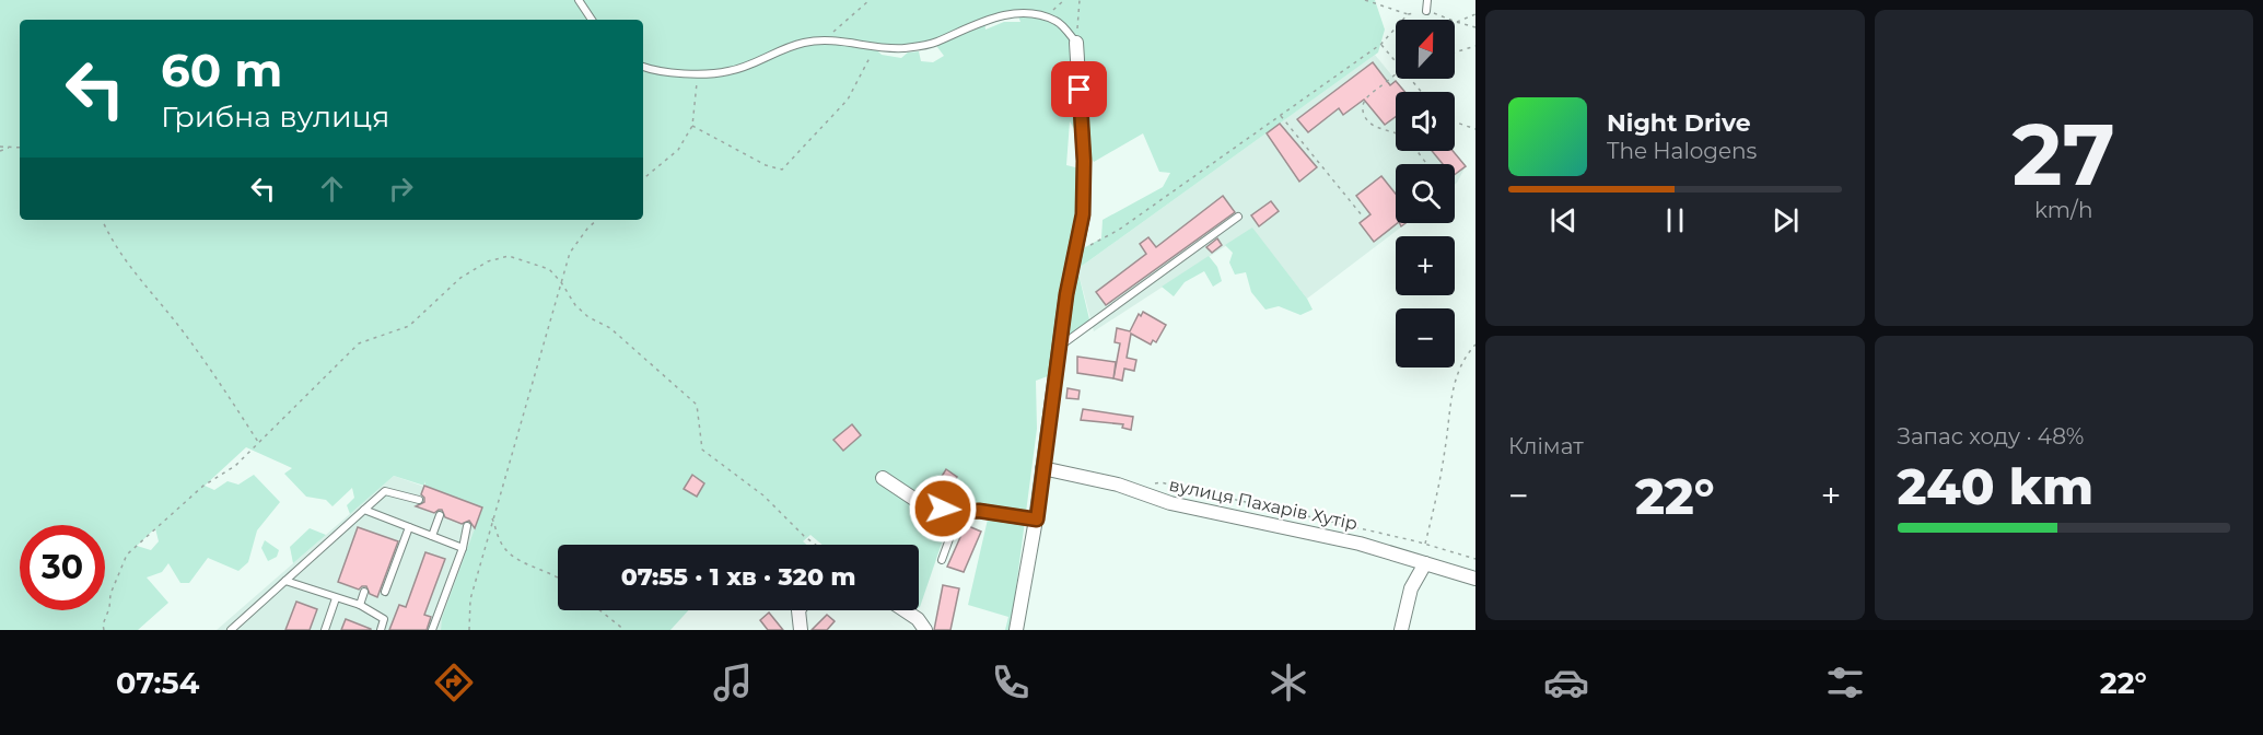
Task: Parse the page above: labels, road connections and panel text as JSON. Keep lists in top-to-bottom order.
{
  "streets": {
    "street": ["вулиця Пахарів Хутір"]
  },
  "north": "top",
  "page": {
    "tile": [
      ["27", "km/h"],
      "Клімат",
      ["Запас ходу · 48%", "240 km"]
    ],
    "map_buttons": ["+", "−"],
    "turn": ["60 m", "Грибна вулиця"],
    "song": ["Night Drive", "The Halogens"],
    "heat": ["−", "22°", "+"],
    "limit": "30",
    "trip": "07:55 · 1 хв · 320 m",
    "tabs": ["07:54", "22°"]
  }
}
